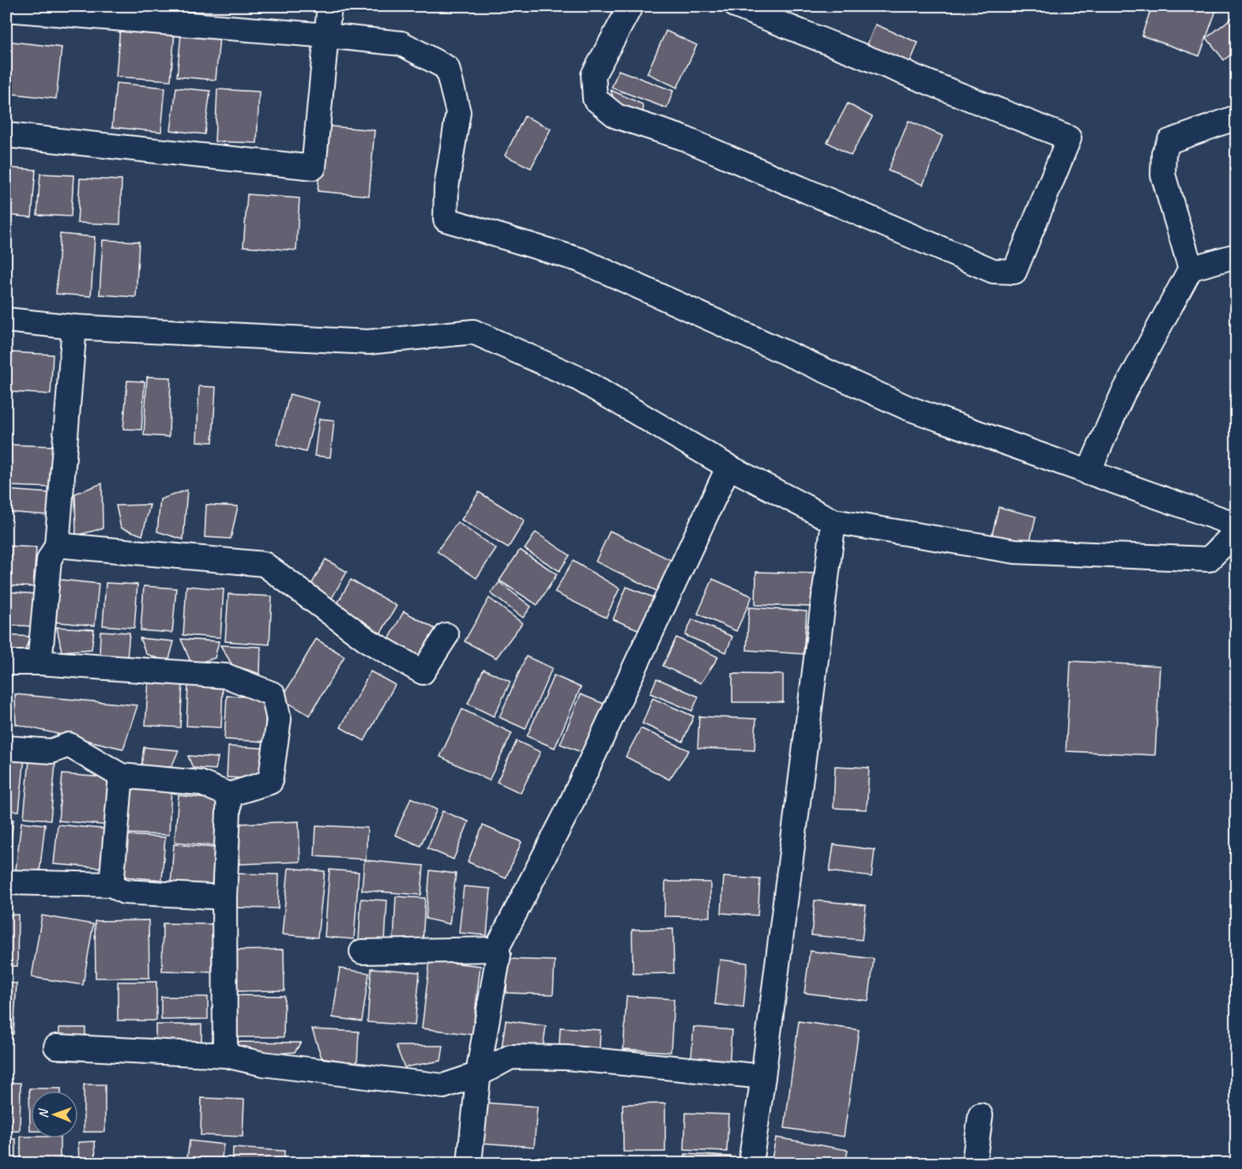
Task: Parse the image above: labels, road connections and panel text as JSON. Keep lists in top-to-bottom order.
{
  "north": "left"
}
